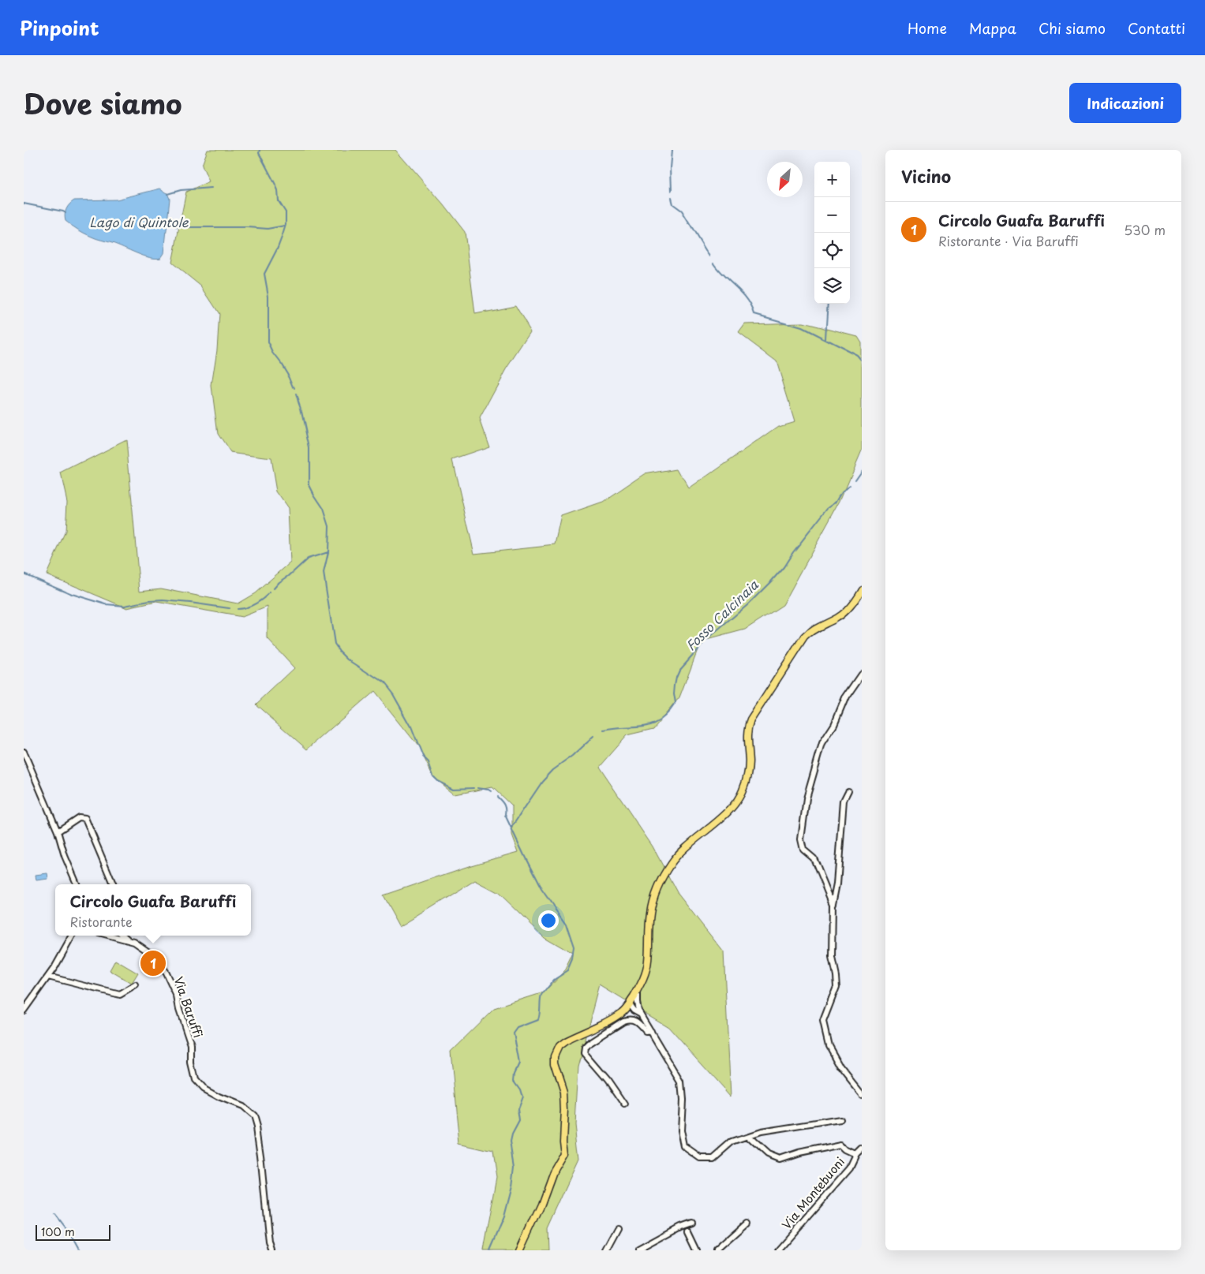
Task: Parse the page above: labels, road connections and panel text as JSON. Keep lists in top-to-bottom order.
{
  "streets": {
    "street": ["Via Baruffi", "Via Montebuoni"]
  },
  "water": ["Lago di Quintole", "Fosso Calcinaia"],
  "scale_bar": "100 m",
  "north": "bottom left",
  "page": {
    "header": "Pinpoint",
    "nav": [
      "Home",
      "Mappa",
      "Chi siamo",
      "Contatti"
    ],
    "title": "Dove siamo",
    "buttons": "Indicazioni",
    "heading": "Vicino",
    "map_buttons": ["+", "−"],
    "list": [
      {
        "mark": "1",
        "name": "Circolo Guafa Baruffi",
        "note": "Ristorante · Via Baruffi",
        "value": "530 m"
      }
    ],
    "popup": ["Circolo Guafa Baruffi", "Ristorante"],
    "pins": "1",
    "scale": "100 m"
  }
}
